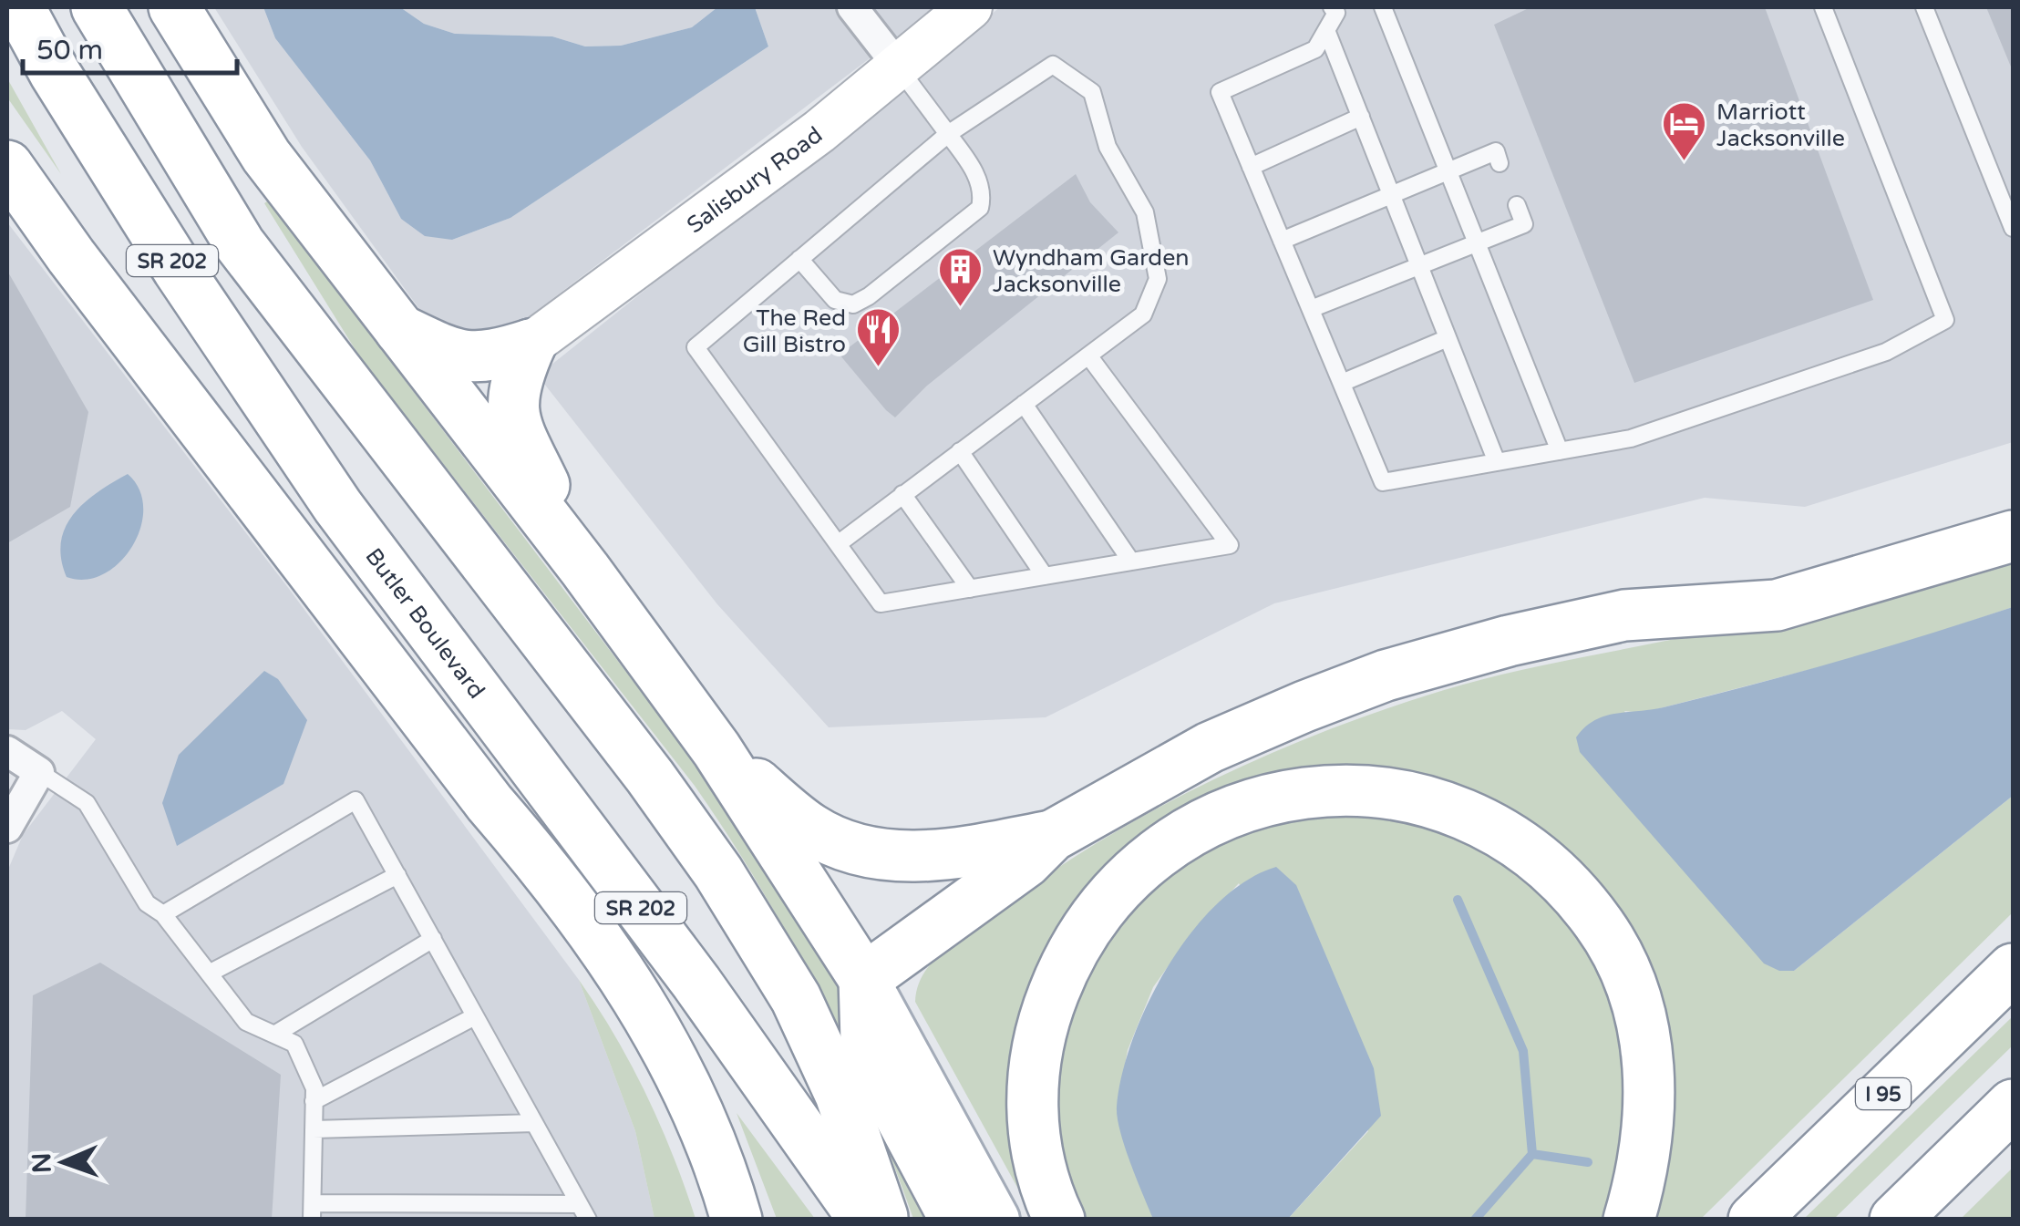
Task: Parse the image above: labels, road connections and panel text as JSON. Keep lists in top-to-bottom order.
{
  "streets": {
    "highway": ["SR 202", "Butler Boulevard", "I 95"],
    "street": ["Salisbury Road"]
  },
  "places": {
    "hotel": ["Marriott Jacksonville"],
    "building": ["Wyndham Garden Jacksonville"],
    "restaurant": ["The Red Gill Bistro"]
  },
  "scale_bar": "50 m",
  "north": "left"
}
